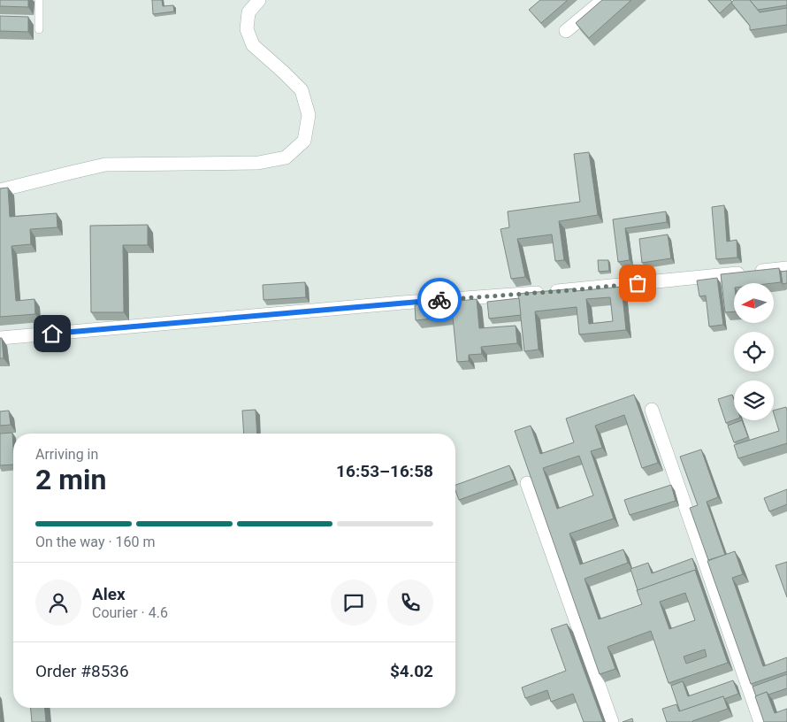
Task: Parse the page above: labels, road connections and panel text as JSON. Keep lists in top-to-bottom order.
{
  "north": "left",
  "page": {
    "heading": ["2 min", "Arriving in", "16:53–16:58"],
    "panel": [
      "Alex",
      "Courier · 4.6",
      "Order #8536",
      "$4.02"
    ],
    "bar": "On the way · 160 m"
  }
}
